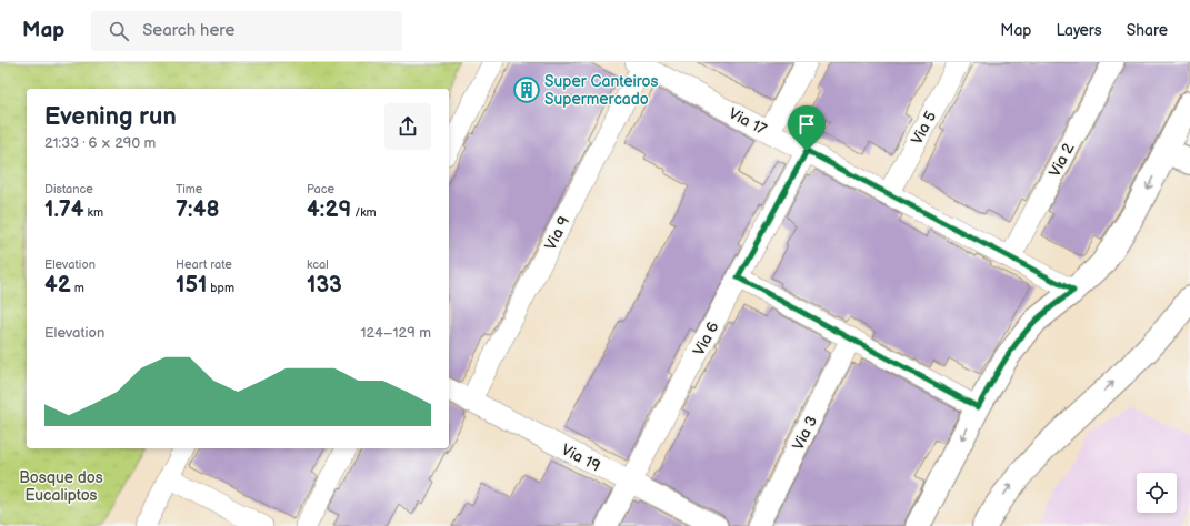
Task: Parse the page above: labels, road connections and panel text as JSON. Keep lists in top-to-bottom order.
{
  "streets": {
    "street": [
      "Via 17",
      "Via 5",
      "Via 2",
      "Via 9",
      "Via 6",
      "Via 3",
      "Via 19"
    ]
  },
  "crossings": [
    ["Via 17", "Via 5"],
    ["Via 17", "Via 2"],
    ["Via 17", "Via 9"],
    ["Via 17", "Via 6"],
    ["Via 9", "Via 19"],
    ["Via 6", "Via 19"]
  ],
  "parks": ["Bosque dos Eucaliptos"],
  "places": {
    "building": ["Super Canteiros Supermercado"]
  },
  "page": {
    "header": "Map",
    "search": "Search here",
    "nav": ["Map", "Layers", "Share"],
    "heading": ["Evening run", "21:33 · 6 × 290 m"],
    "stats": [
      ["Distance", "1.74 km"],
      ["Time", "7:48"],
      ["Pace", "4:29 /km"],
      ["Elevation", "42 m"],
      ["Heart rate", "151 bpm"],
      ["kcal", "133"]
    ],
    "chart": ["Elevation", "124–129 m"]
  }
}
